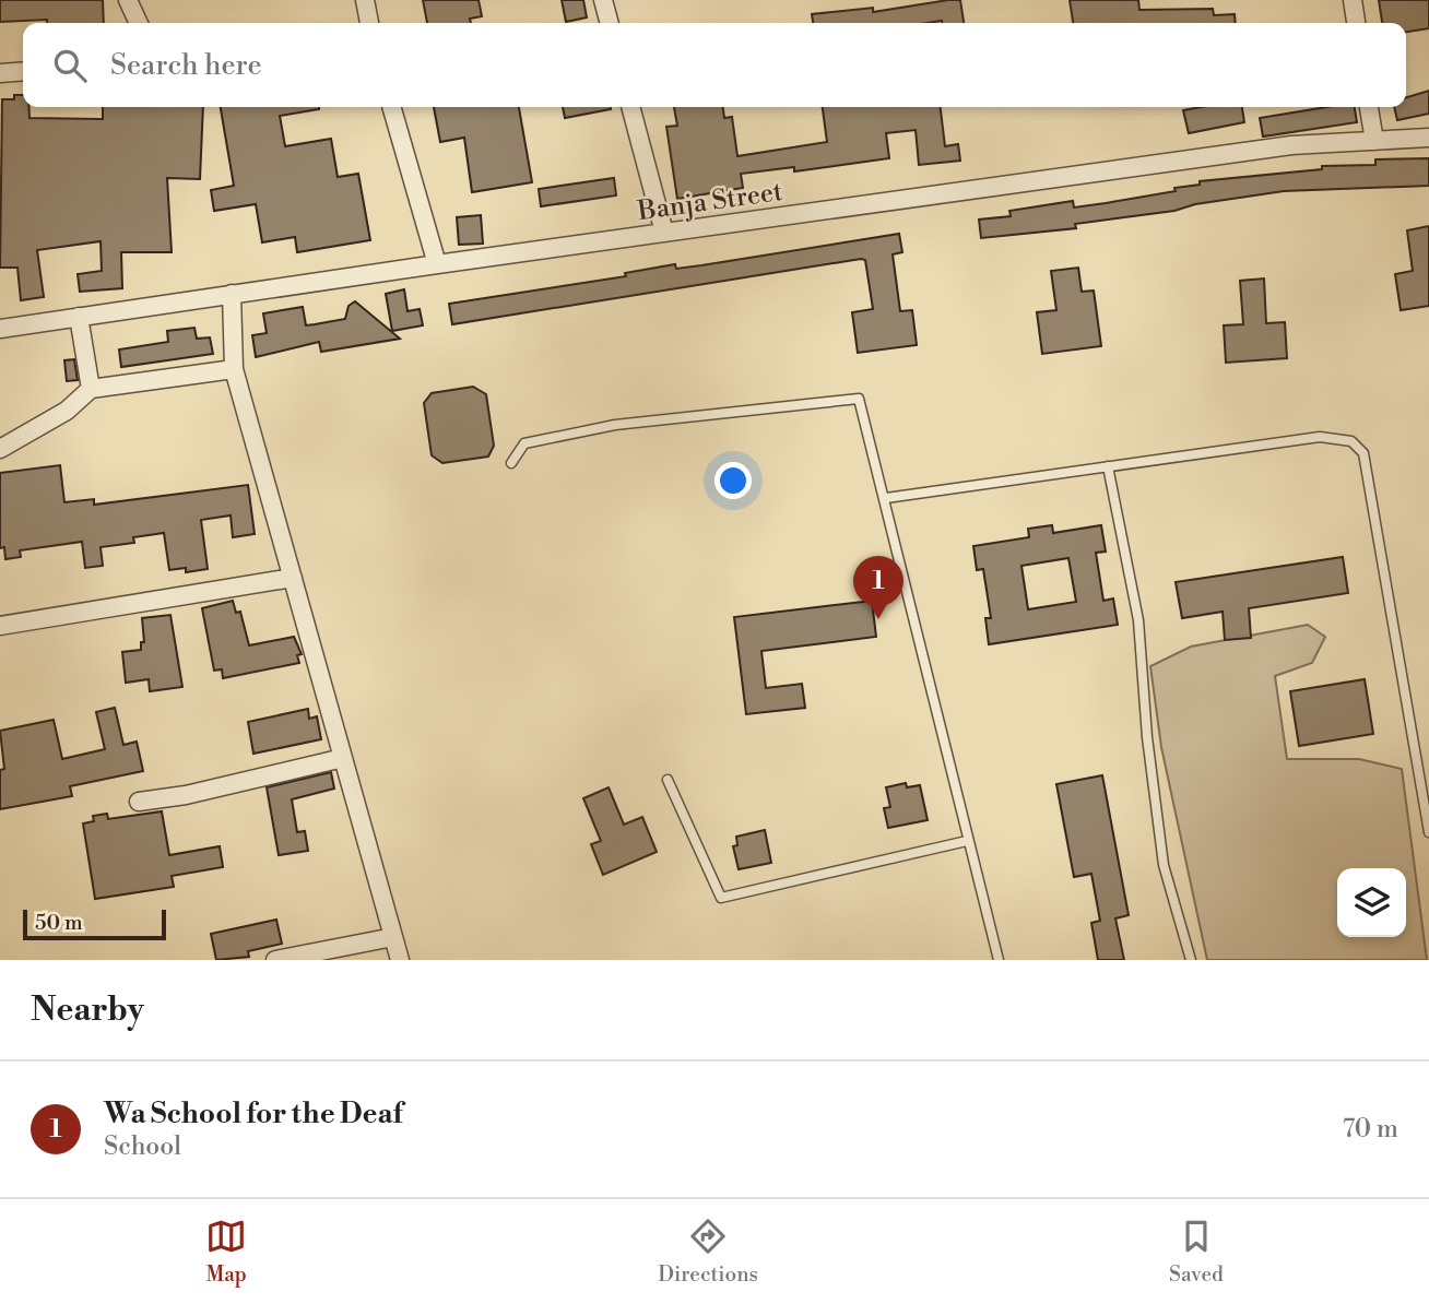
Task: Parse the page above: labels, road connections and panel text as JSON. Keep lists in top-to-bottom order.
{
  "streets": {
    "street": ["Banja Street"]
  },
  "scale_bar": "50 m",
  "page": {
    "search": "Search here",
    "pins": "1",
    "scale": "50 m",
    "heading": "Nearby",
    "list": [
      {
        "mark": "1",
        "name": "Wa School for the Deaf",
        "note": "School",
        "value": "70 m"
      }
    ],
    "nav": ["Map", "Directions", "Saved"]
  }
}
